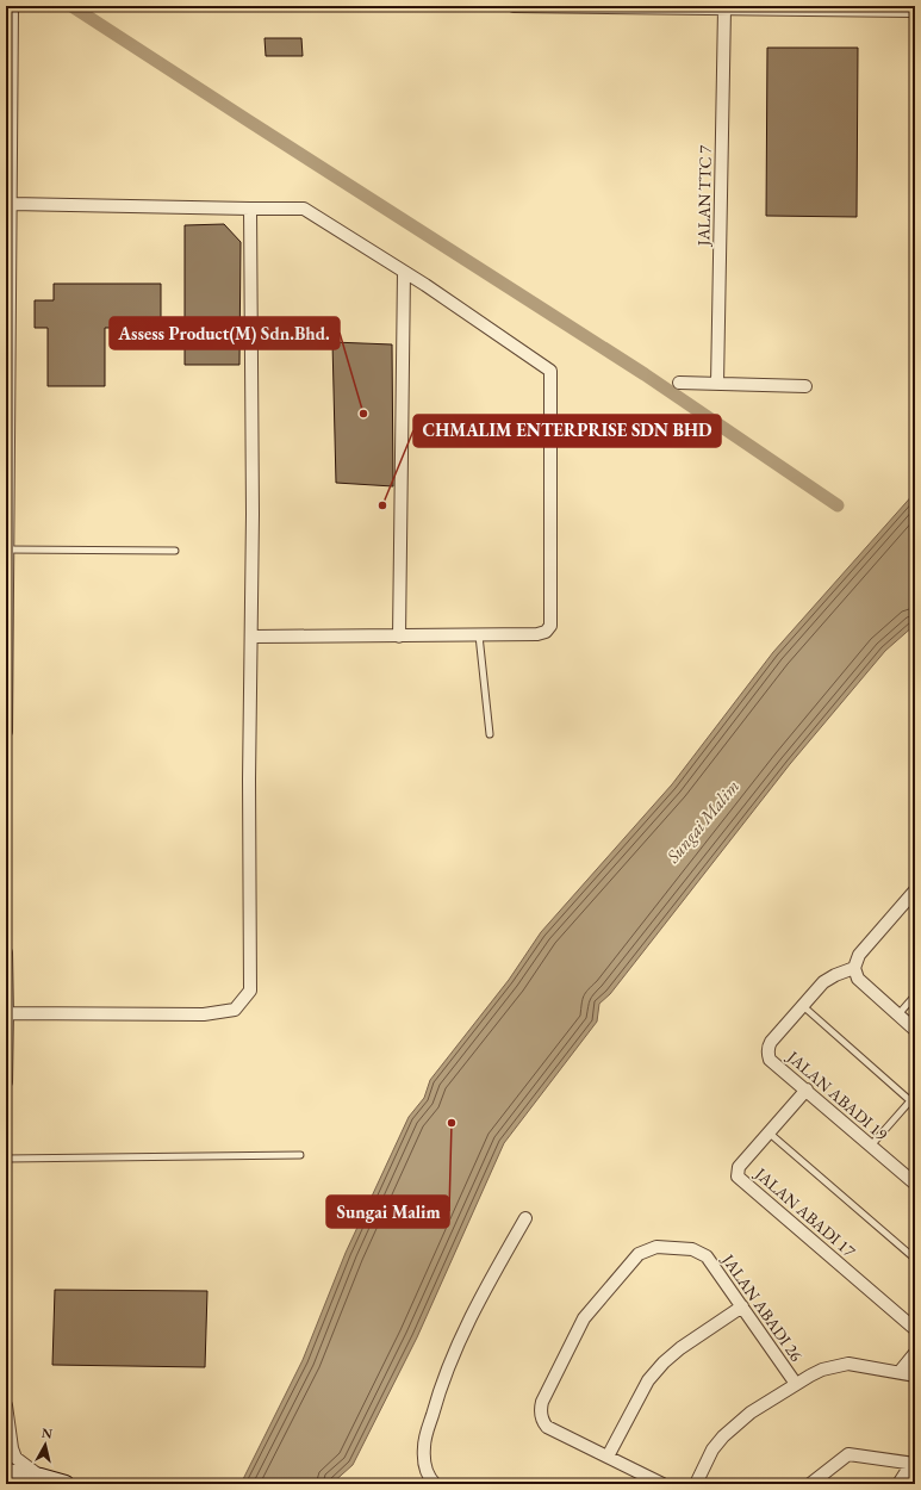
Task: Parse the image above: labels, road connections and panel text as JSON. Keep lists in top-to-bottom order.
{
  "streets": {
    "street": [
      "JALAN TTC 7",
      "JALAN ABADI 19",
      "JALAN ABADI 17",
      "JALAN ABADI 26"
    ]
  },
  "crossings": [
    ["JALAN ABADI 19", "JALAN ABADI 17"]
  ],
  "water": ["Sungai Malim"],
  "places": ["Assess Product(M) Sdn.Bhd.", "CHMALIM ENTERPRISE SDN BHD", "Sungai Malim"],
  "north": "top"
}
